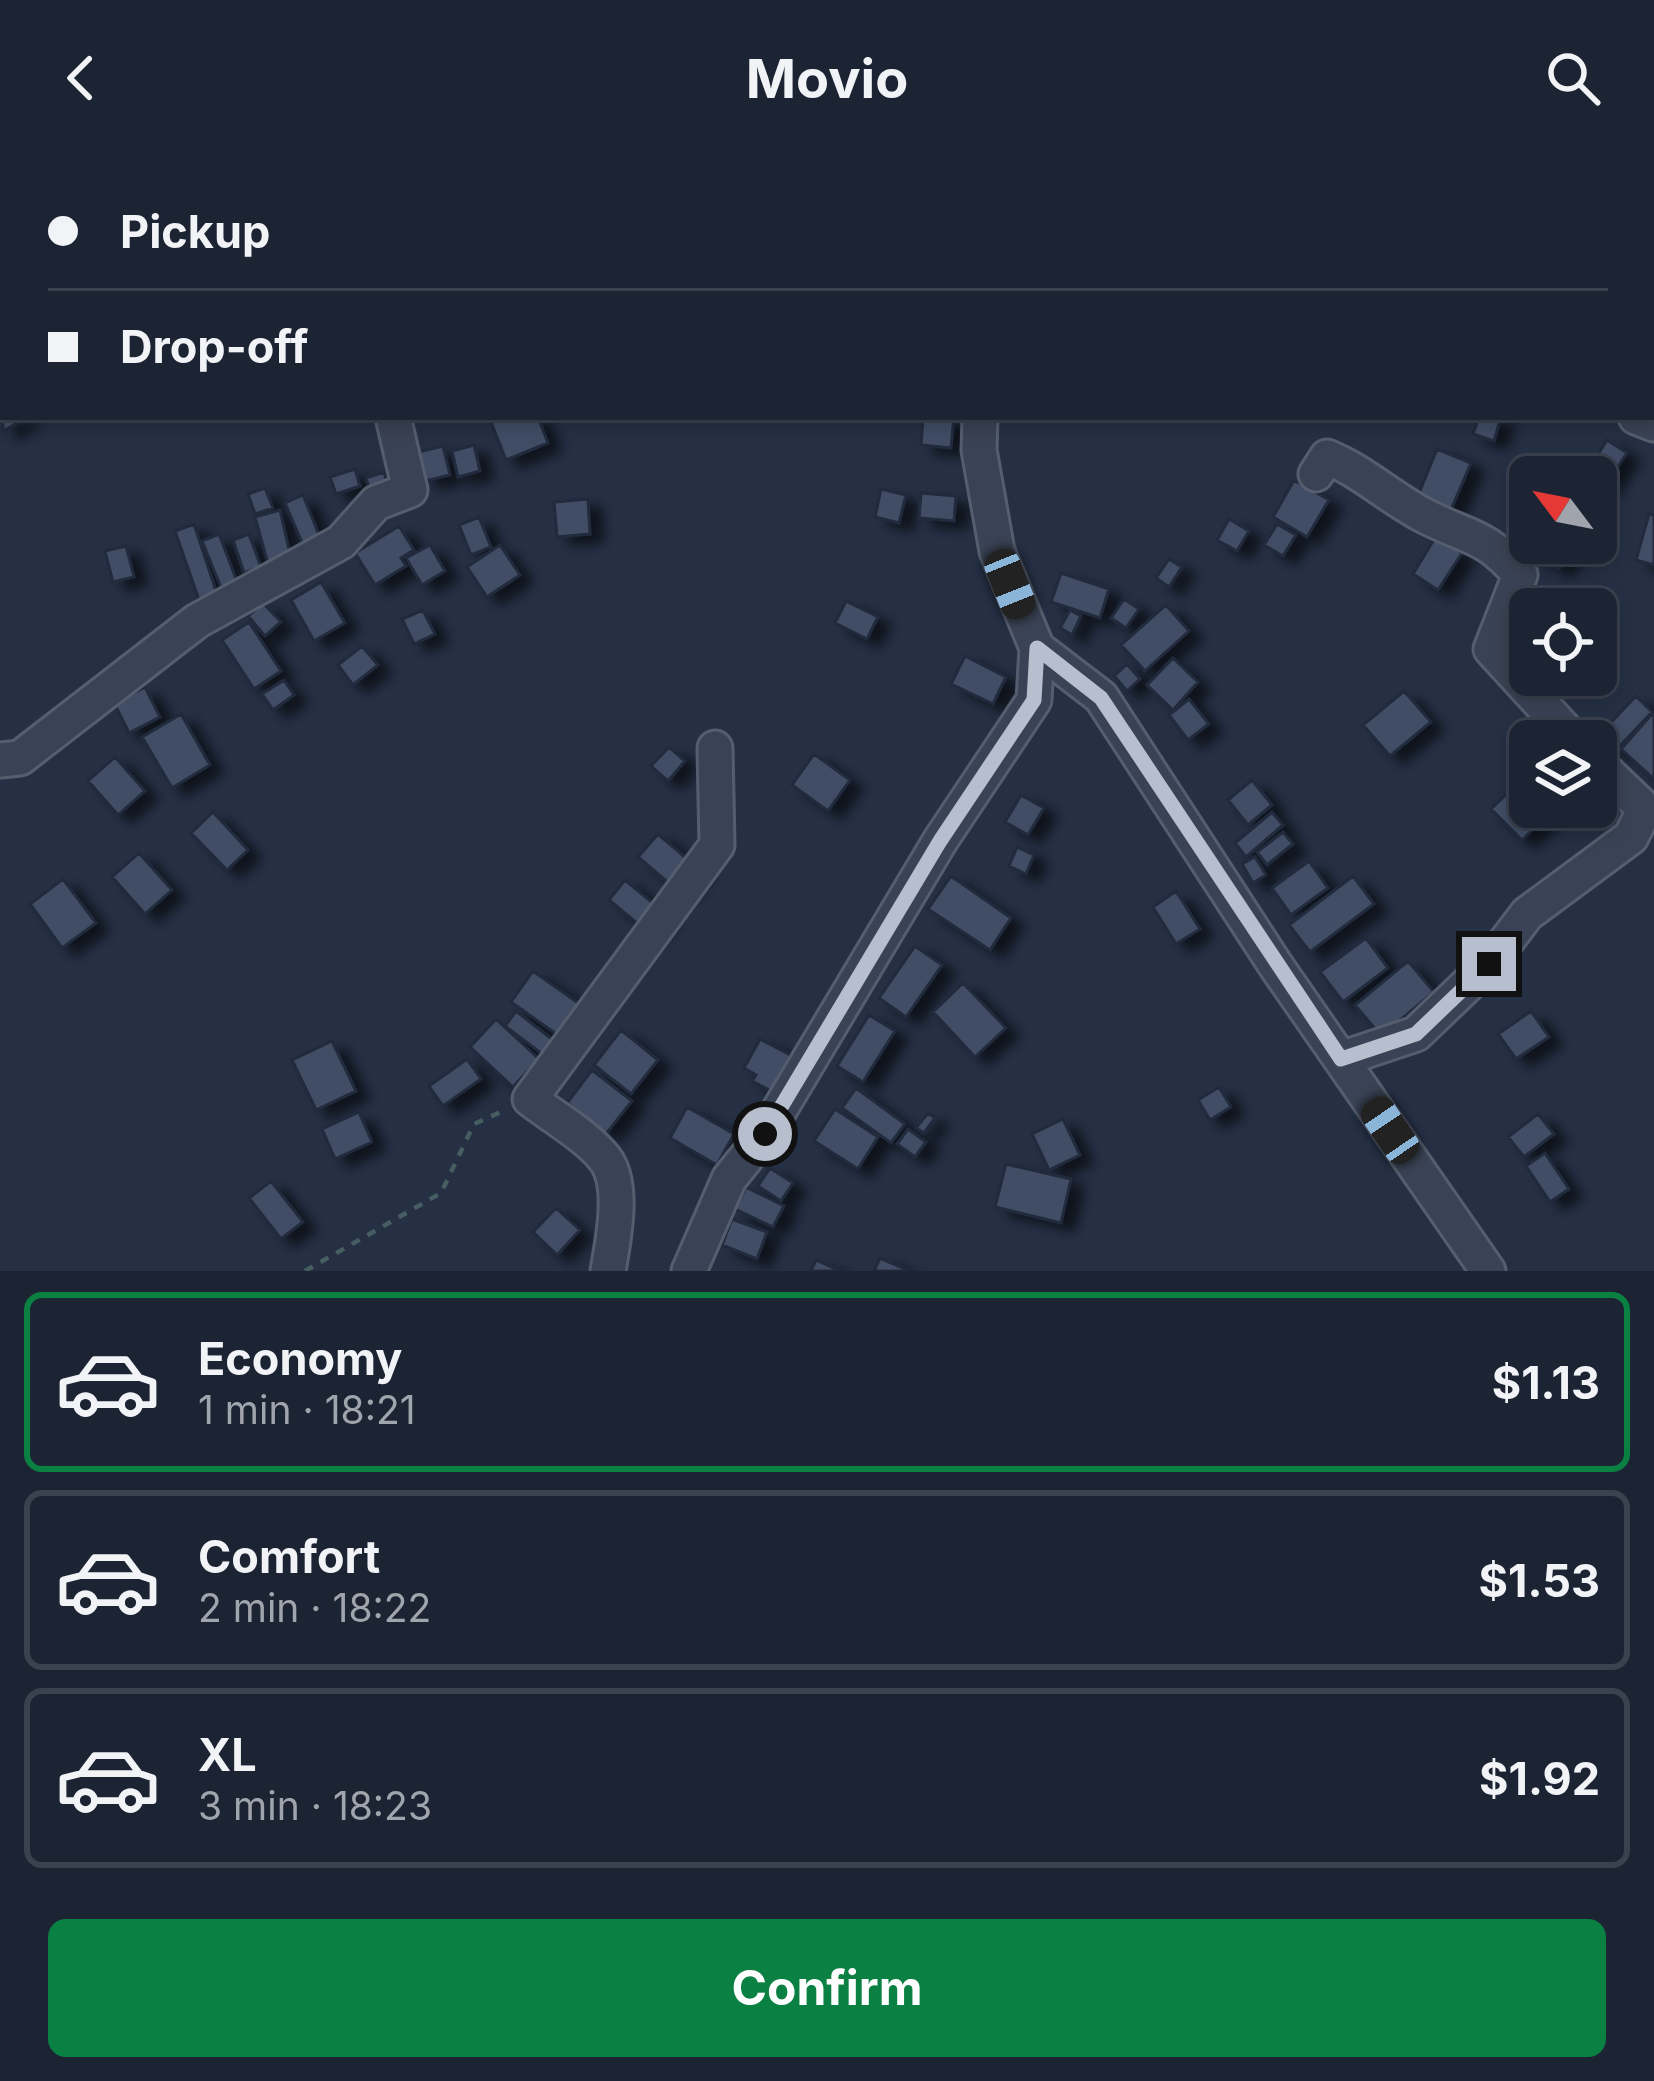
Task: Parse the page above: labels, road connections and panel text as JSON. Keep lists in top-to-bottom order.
{
  "north": "top left",
  "page": {
    "header": "Movio",
    "banner": ["Pickup", "Drop-off"],
    "list": [
      {
        "name": "Economy",
        "note": "1 min · 18:21",
        "value": "$1.13"
      },
      {
        "name": "Comfort",
        "note": "2 min · 18:22",
        "value": "$1.53"
      },
      {
        "name": "XL",
        "note": "3 min · 18:23",
        "value": "$1.92"
      }
    ],
    "buttons": "Confirm"
  }
}
